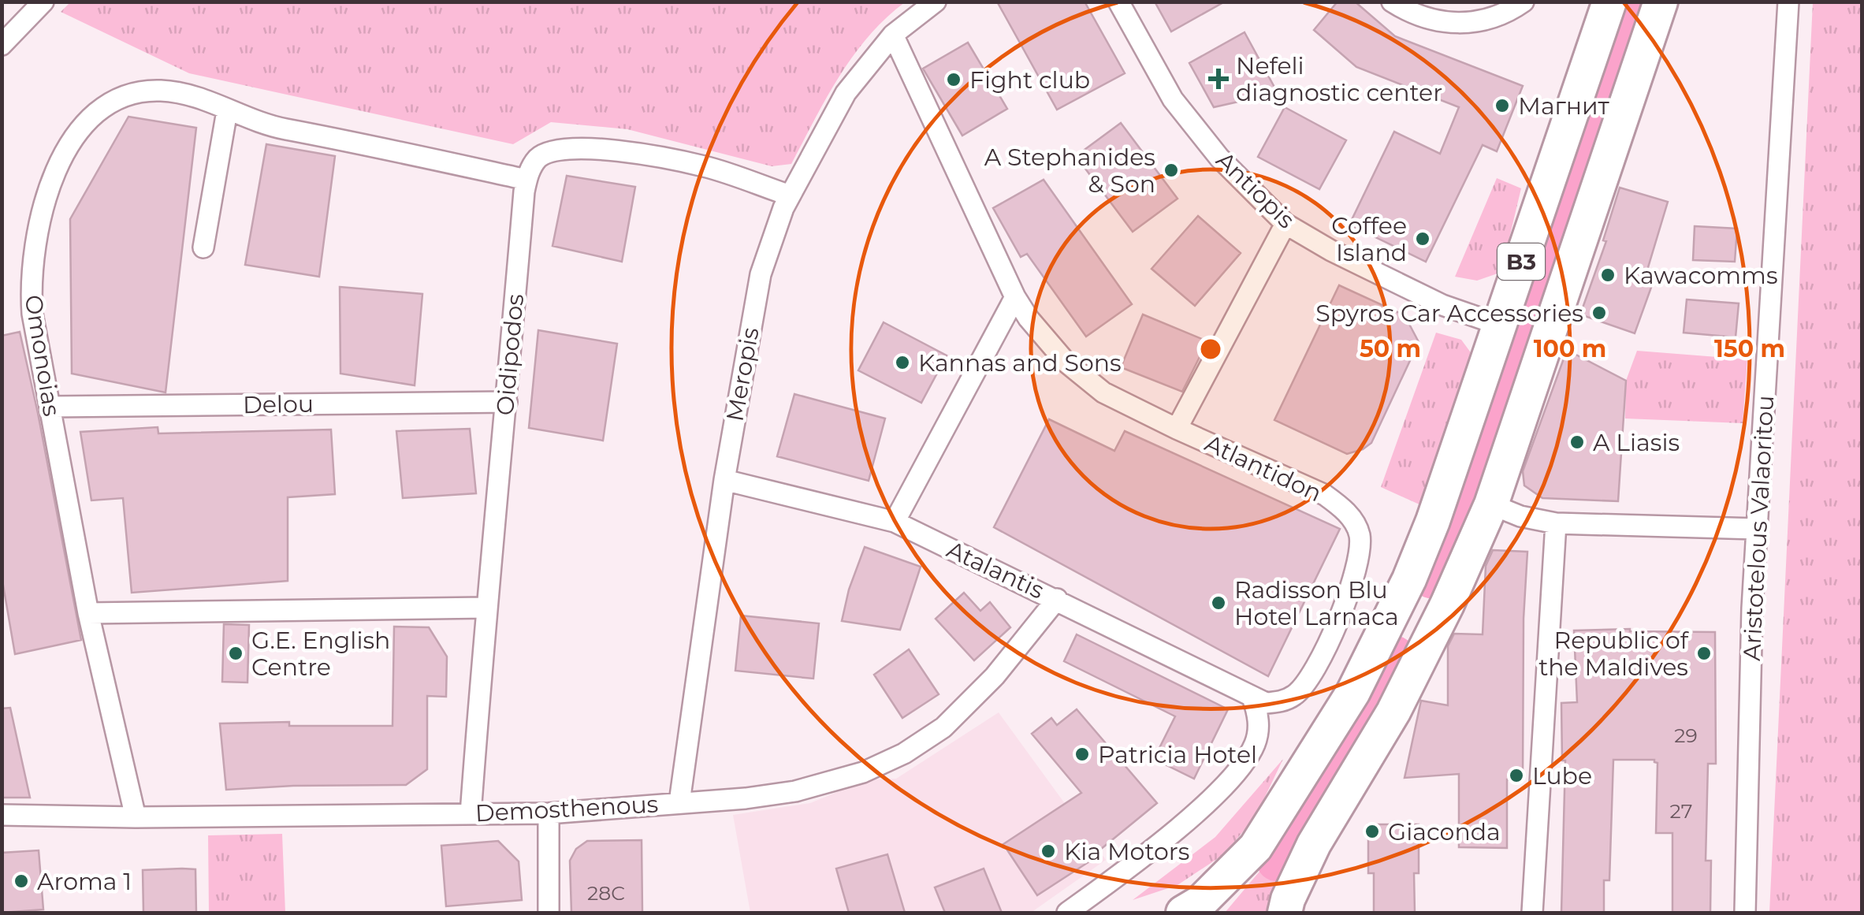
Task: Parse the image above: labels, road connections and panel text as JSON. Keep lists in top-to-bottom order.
{
  "streets": {
    "main road": ["B3"],
    "street": [
      "Antiopis",
      "Oidipodos",
      "Omonoias",
      "Meropis",
      "Delou",
      "Atlantidon",
      "Aristotelous Valaoritou",
      "Atalantis",
      "Demosthenous"
    ]
  },
  "crossings": [
    ["Antiopis", "B3"],
    ["Oidipodos", "Omonoias"],
    ["Oidipodos", "Delou"],
    ["Oidipodos", "Demosthenous"],
    ["Omonoias", "Delou"],
    ["Omonoias", "Demosthenous"],
    ["Meropis", "Atlantidon"],
    ["Meropis", "Atalantis"],
    ["Meropis", "Demosthenous"],
    ["Atlantidon", "Atalantis"],
    ["Atalantis", "Demosthenous"]
  ],
  "places": {
    "health": ["Nefeli diagnostic center"],
    "other": [
      "Fight club",
      "Магнит",
      "A Stephanides & Son",
      "Coffee Island",
      "Kawacomms",
      "Spyros Car Accessories",
      "Kannas and Sons",
      "A Liasis",
      "Radisson Blu Hotel Larnaca",
      "G.E. English Centre",
      "Republic of the Maldives",
      "Patricia Hotel",
      "Lube",
      "Giaconda",
      "Kia Motors",
      "Aroma 1"
    ]
  },
  "house_numbers": ["29", "27", "28C"],
  "rings": ["50 m", "100 m", "150 m"]
}
